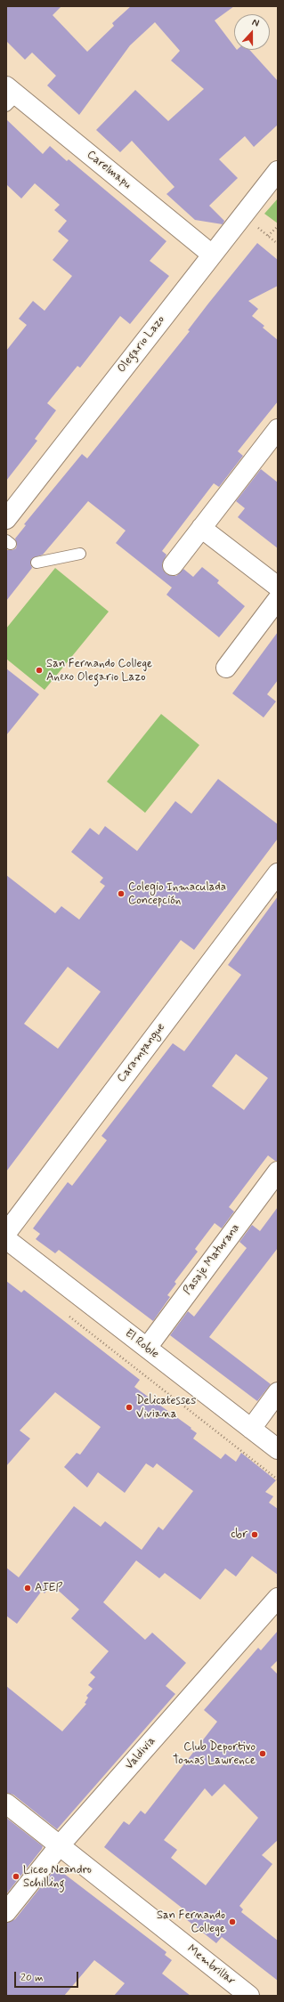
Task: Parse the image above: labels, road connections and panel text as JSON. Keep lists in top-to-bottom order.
{
  "streets": {
    "street": [
      "Carelmapu",
      "Olegario Lazo",
      "Carampangue",
      "Pasaje Maturana",
      "El Roble",
      "Valdivia",
      "Membrillar"
    ]
  },
  "crossings": [
    ["Carelmapu", "Olegario Lazo"],
    ["Pasaje Maturana", "El Roble"],
    ["Valdivia", "Membrillar"]
  ],
  "places": [
    "San Fernando College Anexo Olegario Lazo",
    "Colegio Inmaculada Concepción",
    "Delicatesses Viviana",
    "cbr",
    "AIEP",
    "Club Deportivo Tomas Lawrence",
    "Liceo Neandro Schilling",
    "San Fernando College"
  ],
  "scale_bar": "20 m",
  "north": "top"
}
